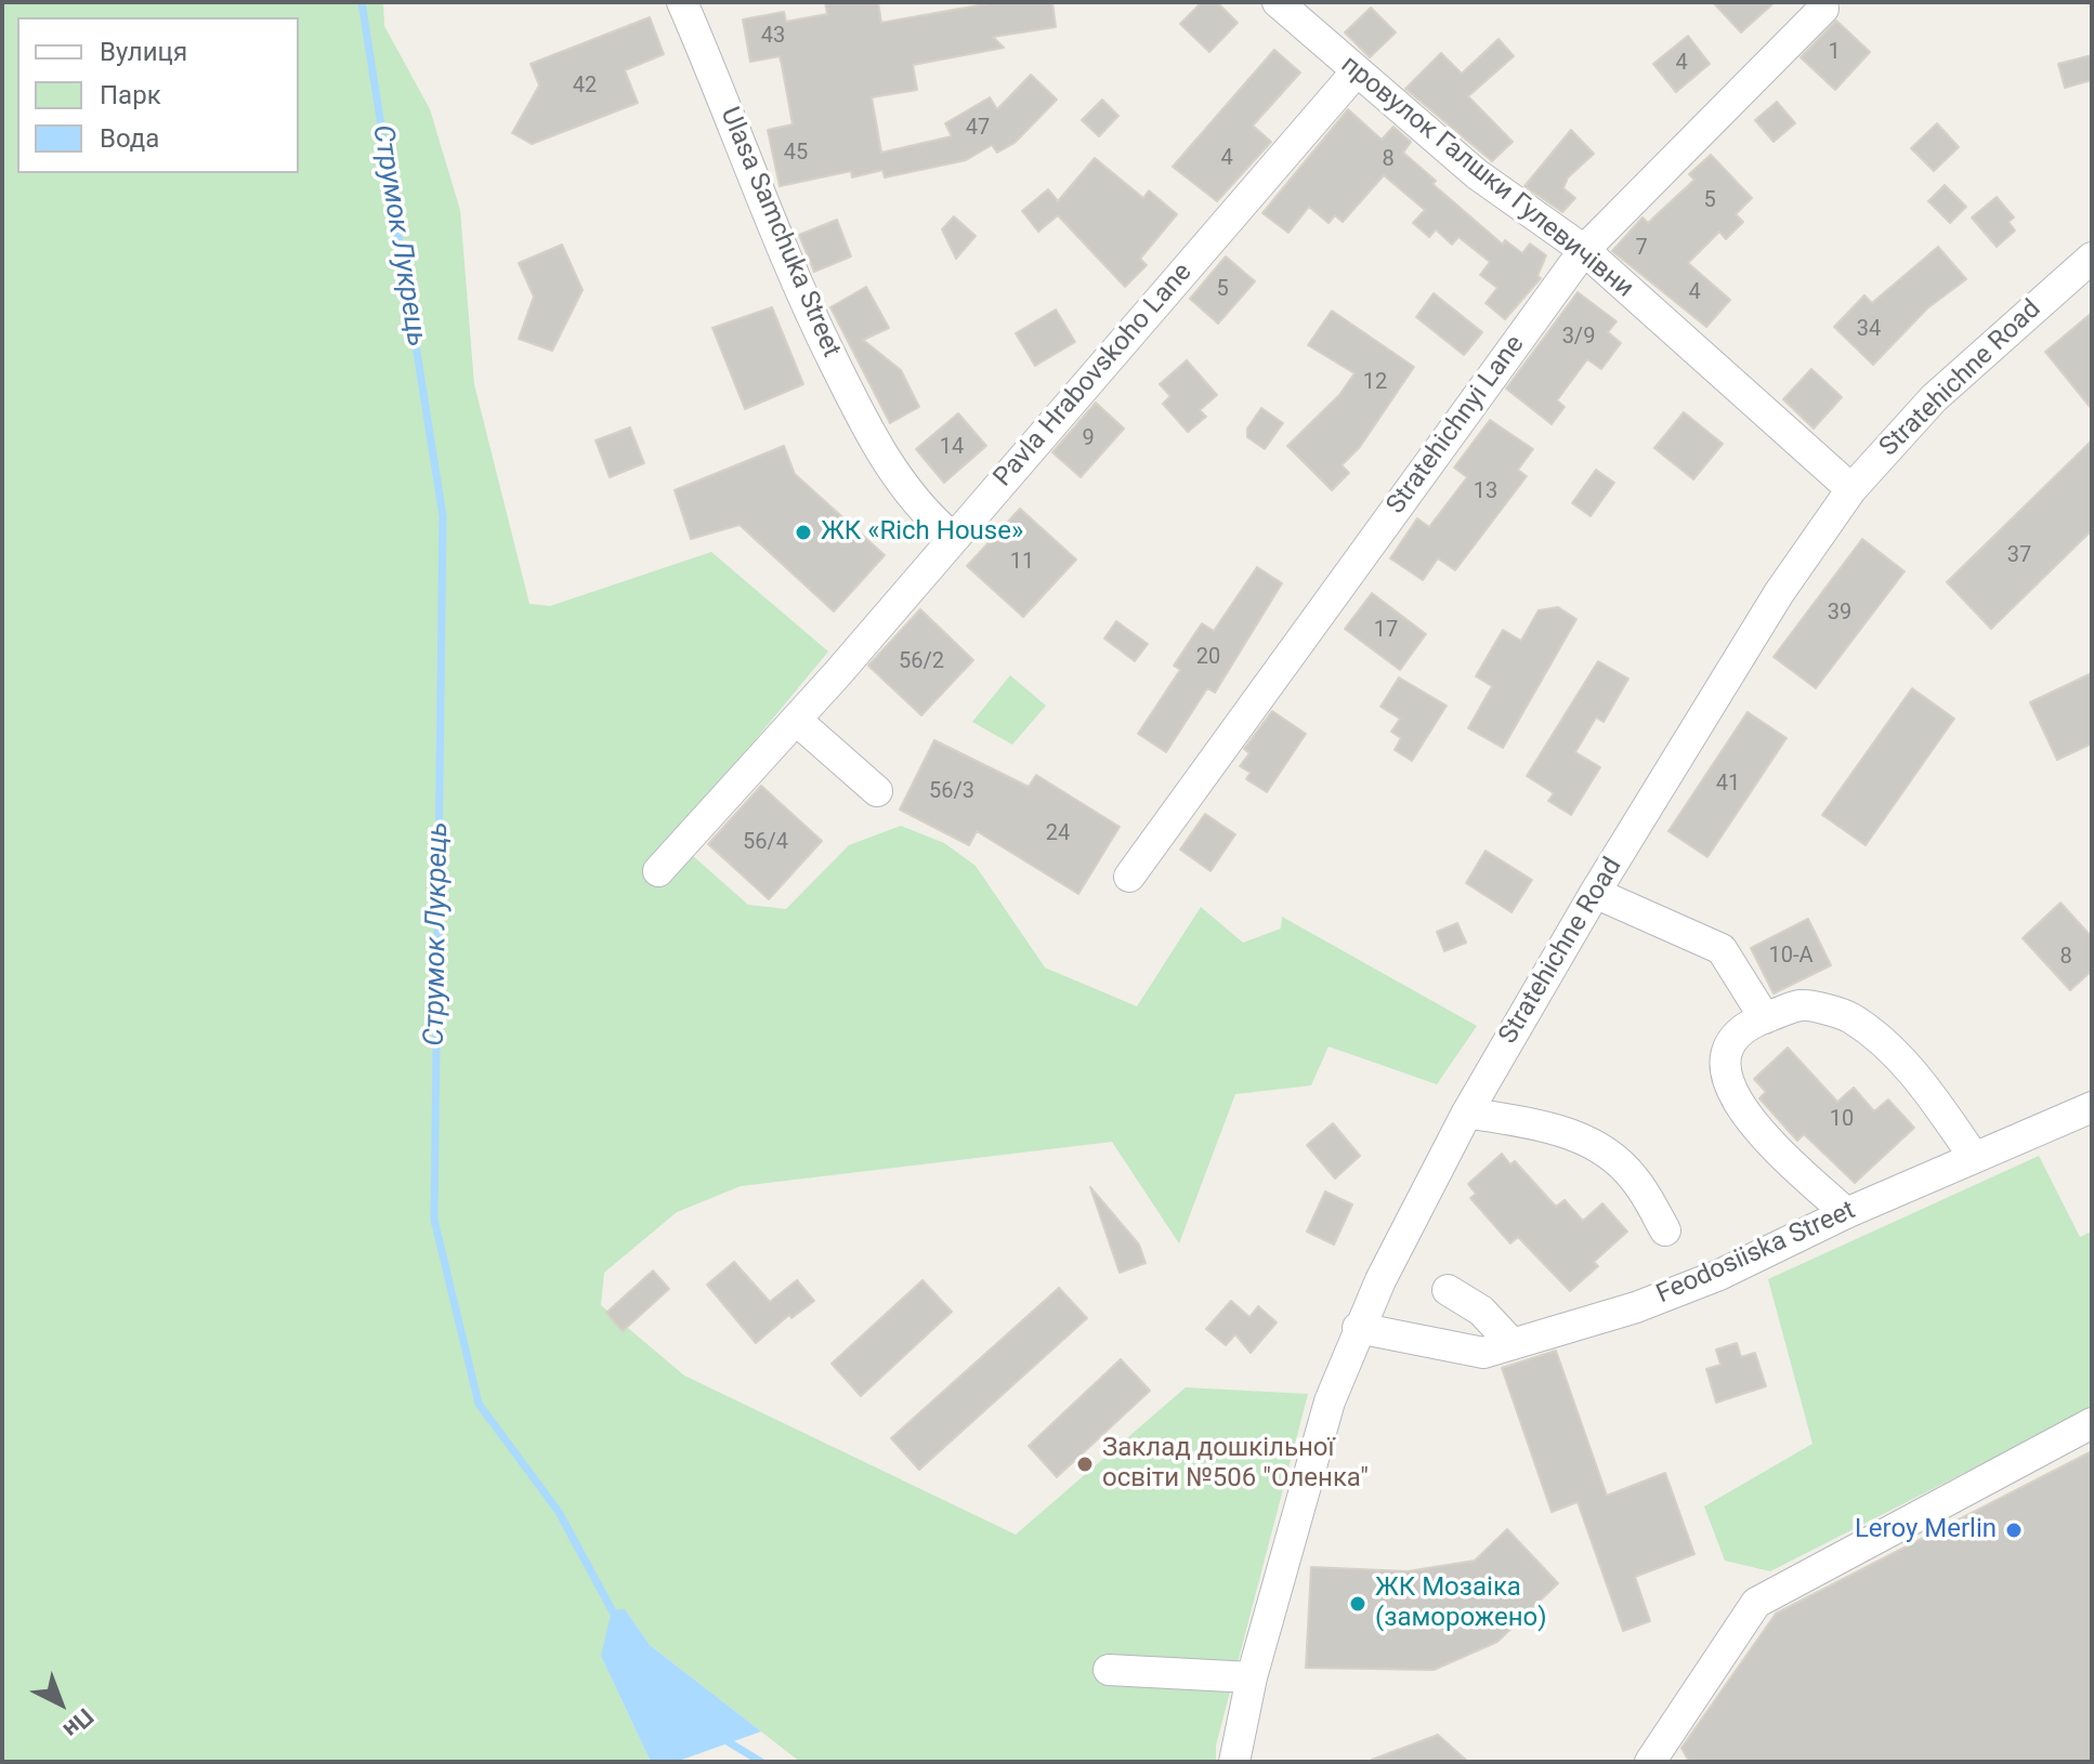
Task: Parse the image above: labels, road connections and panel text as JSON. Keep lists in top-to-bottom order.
{
  "streets": {
    "street": [
      "провулок Галшки Гулевичівни",
      "Ulasa Samchuka Street",
      "Pavla Hrabovskoho Lane",
      "Stratehichne Road",
      "Stratehichnyi Lane",
      "Feodosiiska Street"
    ]
  },
  "crossings": [
    ["провулок Галшки Гулевичівни", "Pavla Hrabovskoho Lane"],
    ["провулок Галшки Гулевичівни", "Stratehichne Road"],
    ["провулок Галшки Гулевичівни", "Stratehichnyi Lane"],
    ["Ulasa Samchuka Street", "Pavla Hrabovskoho Lane"],
    ["Stratehichne Road", "Feodosiiska Street"]
  ],
  "water": ["Струмок Лукрець"],
  "places": [
    "ЖК «Rich House»",
    "Заклад дошкільної освіти №506 \"Оленка\"",
    "Leroy Merlin",
    "ЖК Мозаіка (заморожено)"
  ],
  "house_numbers": [
    "43",
    "1",
    "4",
    "42",
    "47",
    "45",
    "4",
    "8",
    "5",
    "7",
    "5",
    "4",
    "34",
    "3/9",
    "12",
    "9",
    "14",
    "13",
    "37",
    "11",
    "39",
    "17",
    "20",
    "56/2",
    "41",
    "56/3",
    "24",
    "56/4",
    "10-А",
    "8",
    "10"
  ],
  "legend": ["Вулиця", "Парк", "Вода"],
  "north": "bottom right"
}
